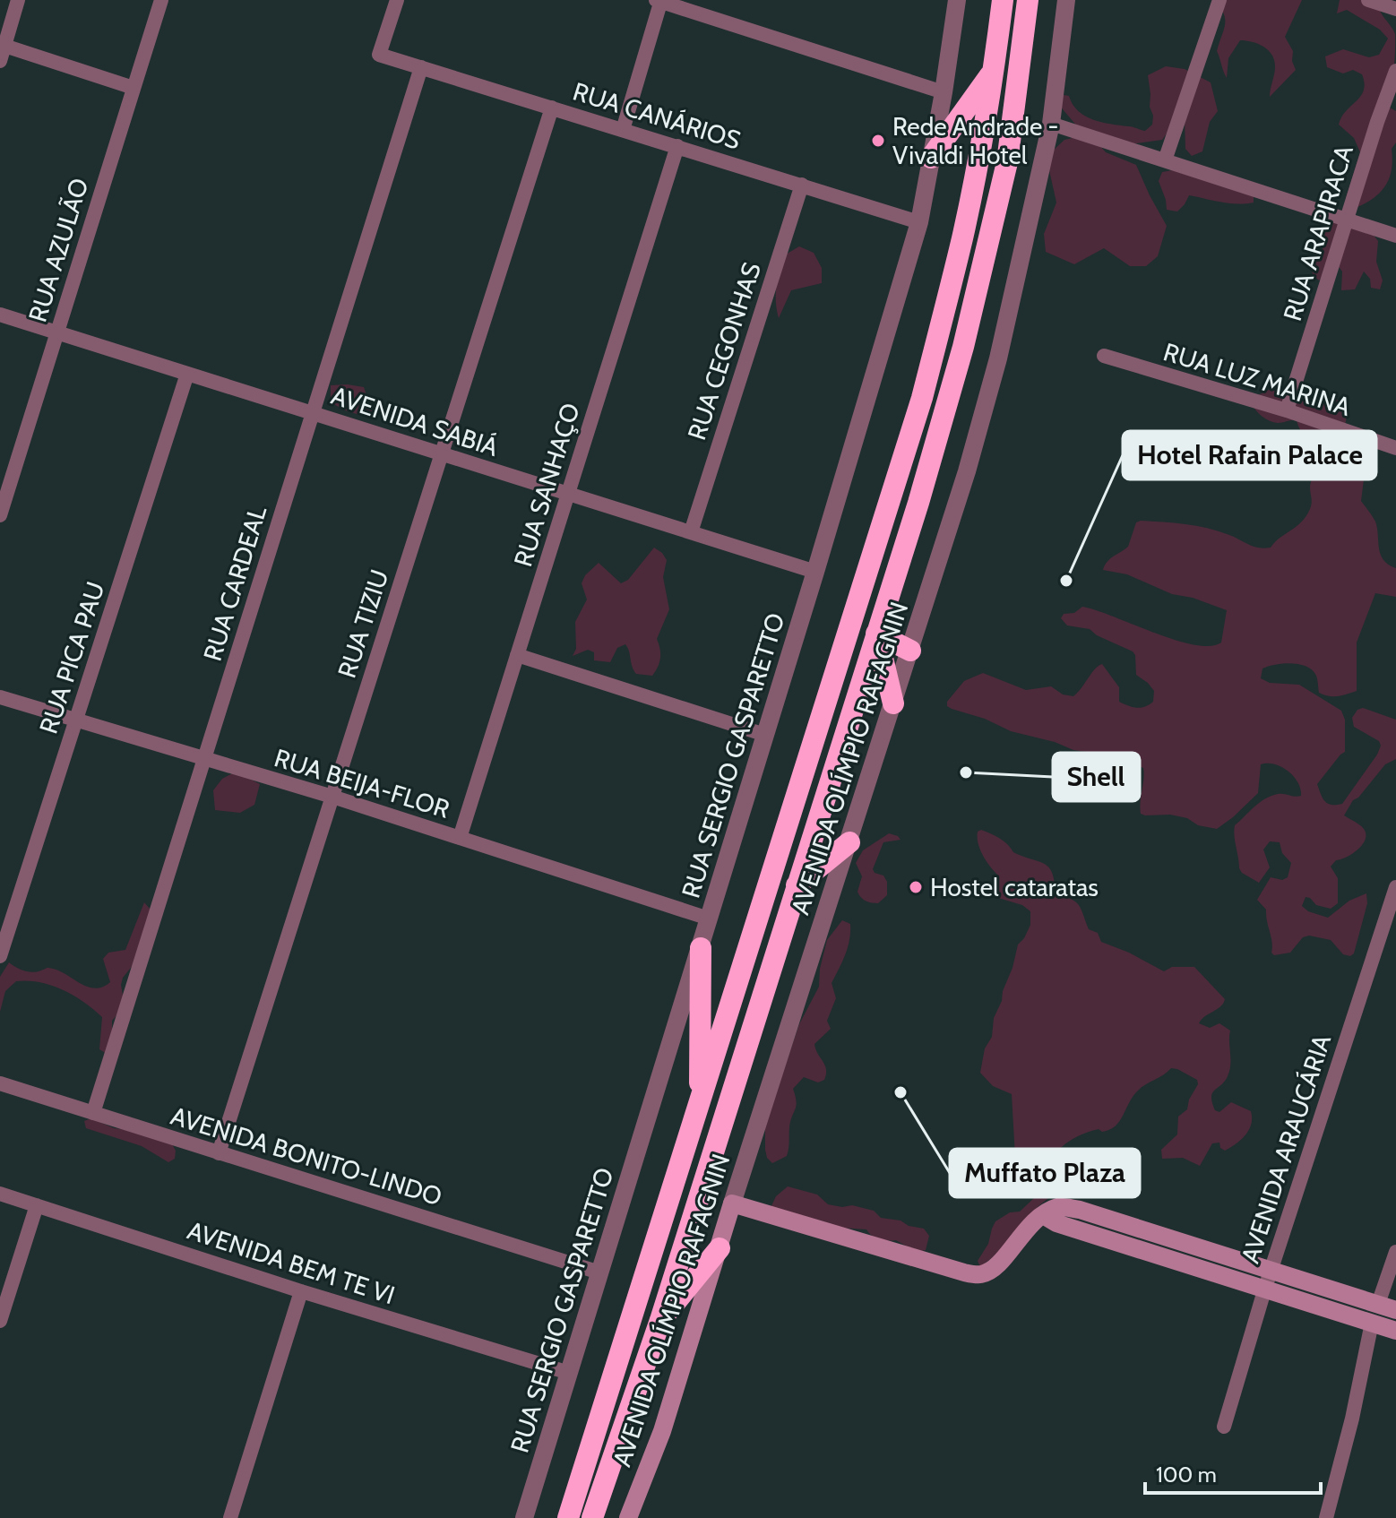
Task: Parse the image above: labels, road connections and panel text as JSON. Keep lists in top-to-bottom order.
{
  "streets": {
    "main road": ["AVENIDA OLÍMPIO RAFAGNIN"],
    "street": [
      "RUA CANÁRIOS",
      "RUA ARAPIRACA",
      "RUA AZULÃO",
      "RUA CEGONHAS",
      "RUA LUZ MARINA",
      "AVENIDA SABIÁ",
      "RUA SANHAÇO",
      "RUA CARDEAL",
      "RUA TIZIU",
      "RUA PICA PAU",
      "RUA SERGIO GASPARETTO",
      "RUA BEIJA-FLOR",
      "AVENIDA ARAUCÁRIA",
      "AVENIDA BONITO-LINDO",
      "AVENIDA BEM TE VI"
    ]
  },
  "crossings": [
    ["RUA CANÁRIOS", "RUA CEGONHAS"],
    ["RUA CANÁRIOS", "RUA SANHAÇO"],
    ["RUA CANÁRIOS", "RUA CARDEAL"],
    ["RUA CANÁRIOS", "RUA TIZIU"],
    ["RUA CANÁRIOS", "RUA SERGIO GASPARETTO"],
    ["RUA ARAPIRACA", "RUA LUZ MARINA"],
    ["RUA AZULÃO", "AVENIDA SABIÁ"],
    ["RUA CEGONHAS", "AVENIDA SABIÁ"],
    ["AVENIDA SABIÁ", "RUA SANHAÇO"],
    ["AVENIDA SABIÁ", "RUA CARDEAL"],
    ["AVENIDA SABIÁ", "RUA TIZIU"],
    ["AVENIDA SABIÁ", "RUA PICA PAU"],
    ["AVENIDA SABIÁ", "RUA SERGIO GASPARETTO"],
    ["RUA SANHAÇO", "RUA BEIJA-FLOR"],
    ["RUA CARDEAL", "RUA BEIJA-FLOR"],
    ["RUA CARDEAL", "AVENIDA BONITO-LINDO"],
    ["RUA TIZIU", "RUA BEIJA-FLOR"],
    ["RUA TIZIU", "AVENIDA BONITO-LINDO"],
    ["RUA PICA PAU", "RUA BEIJA-FLOR"],
    ["RUA SERGIO GASPARETTO", "RUA BEIJA-FLOR"],
    ["RUA SERGIO GASPARETTO", "AVENIDA BONITO-LINDO"],
    ["RUA SERGIO GASPARETTO", "AVENIDA BEM TE VI"]
  ],
  "places": [
    "Rede Andrade - Vivaldi Hotel",
    "Hotel Rafain Palace",
    "Shell",
    "Hostel cataratas",
    "Muffato Plaza"
  ],
  "scale_bar": "100 m"
}
